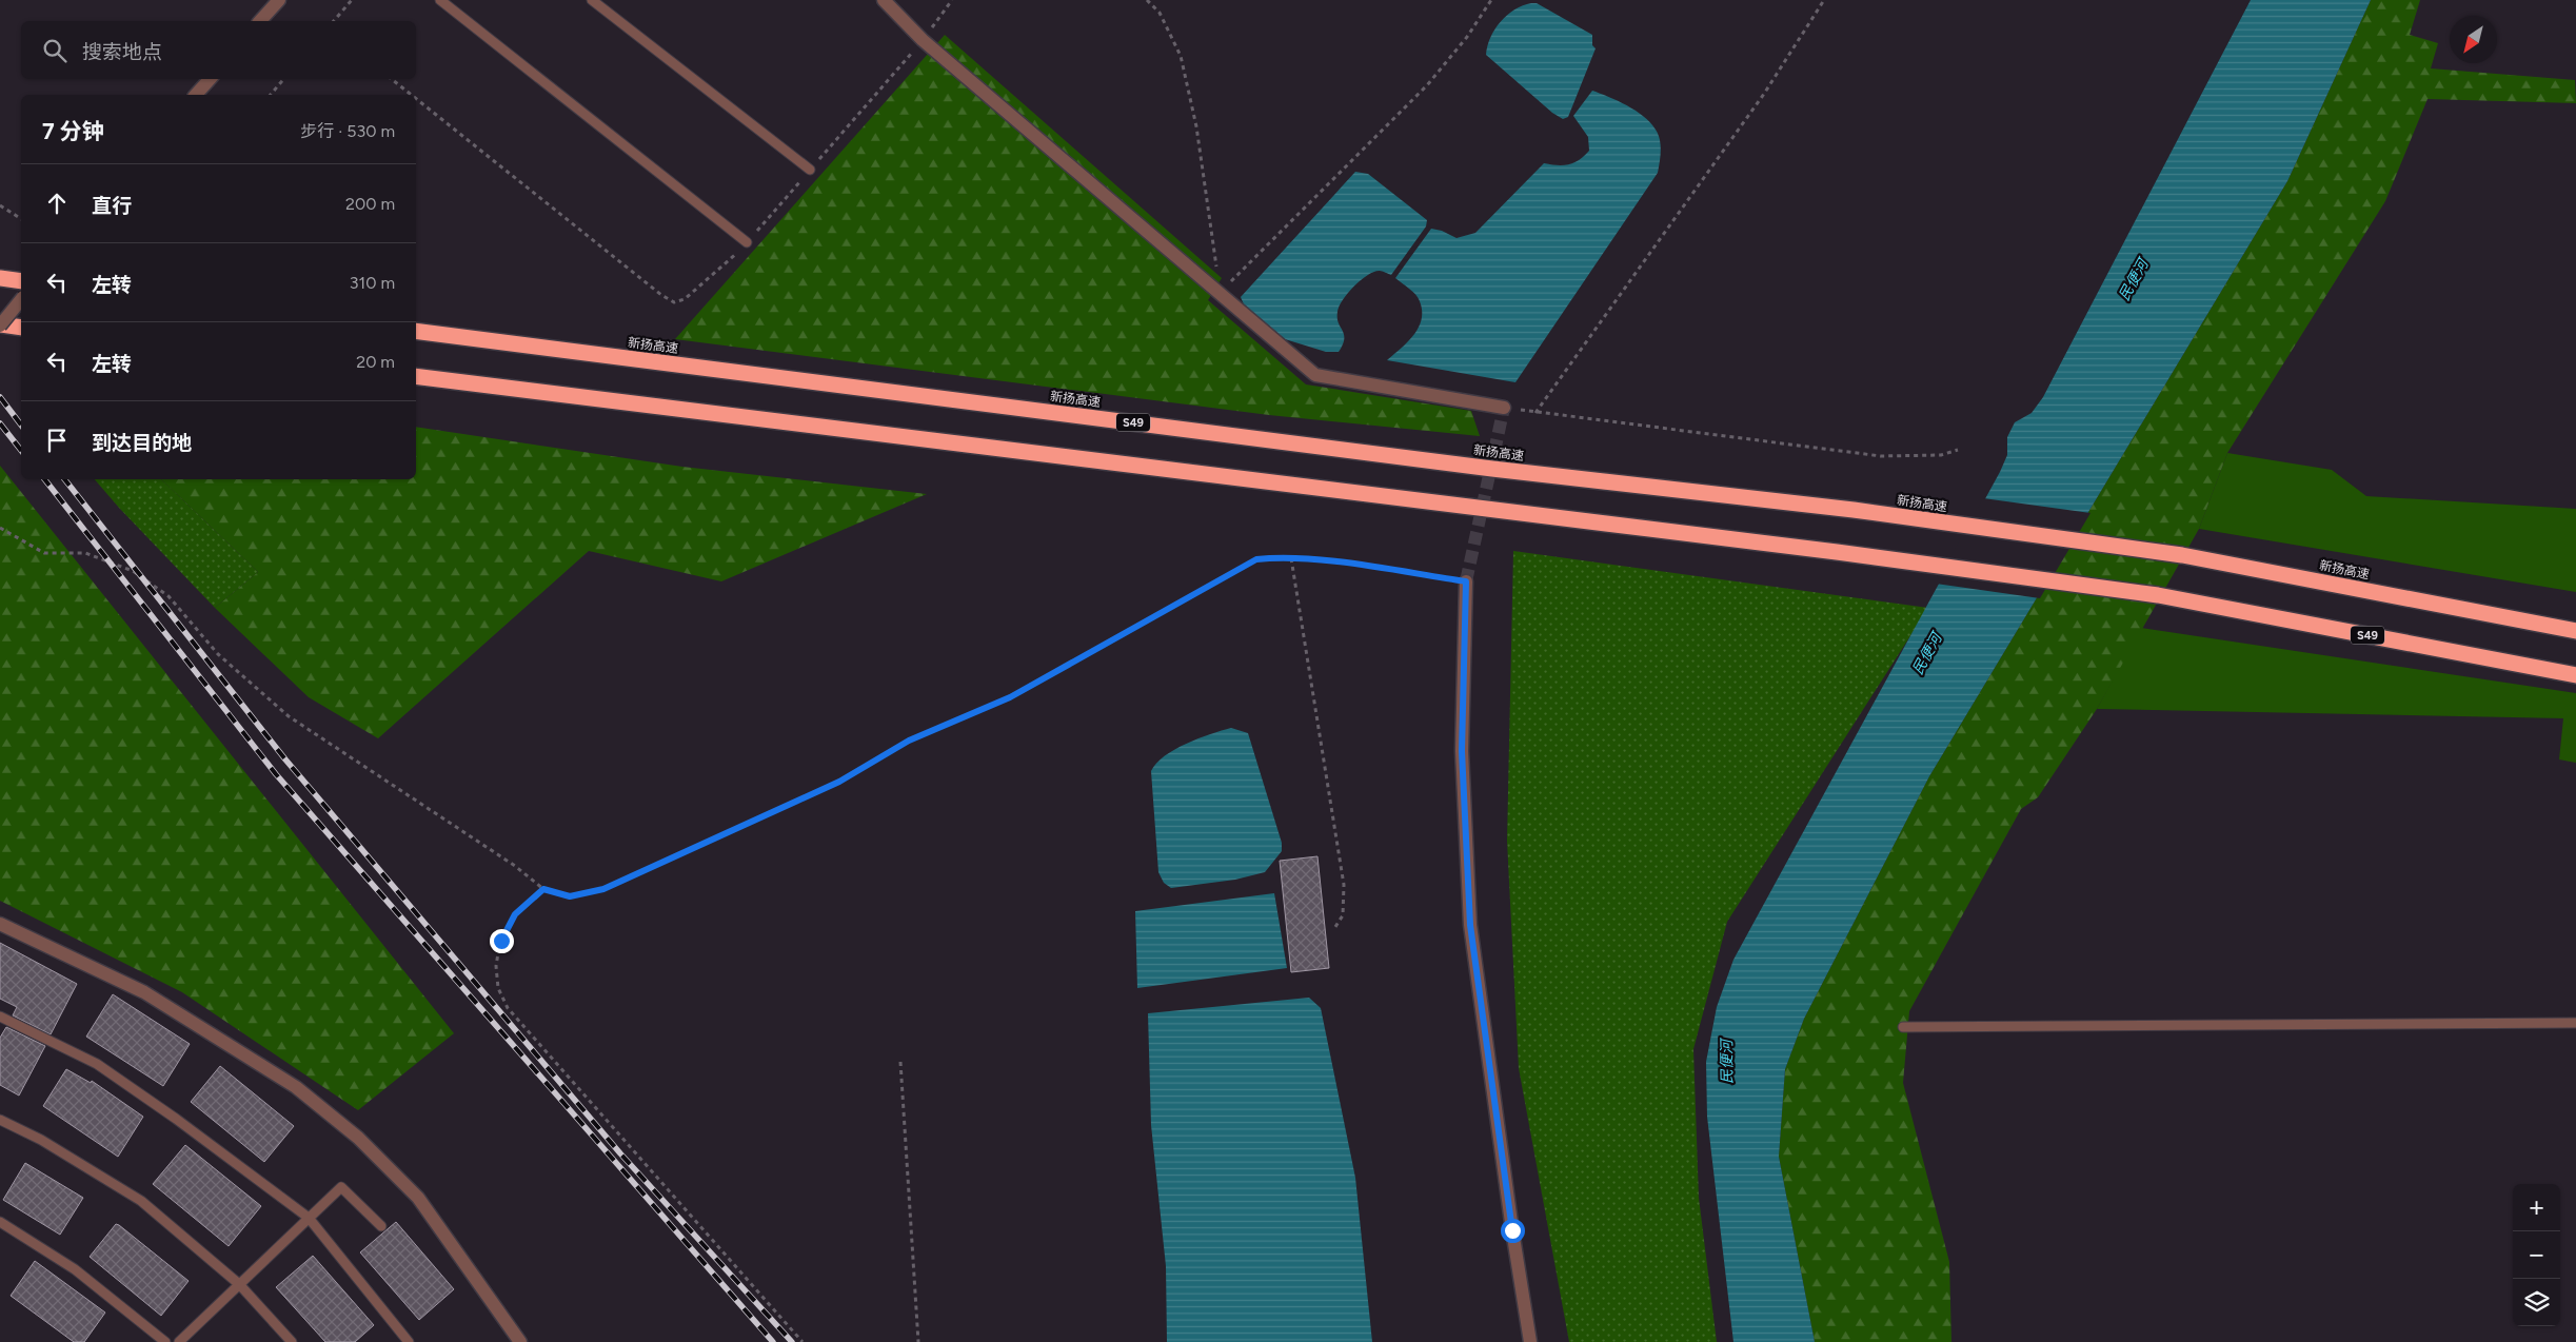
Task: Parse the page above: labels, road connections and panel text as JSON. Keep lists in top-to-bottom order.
{
  "streets": {
    "highway": ["新扬高速", "S49"]
  },
  "water": ["民便河"],
  "north": "bottom left",
  "page": {
    "search": "搜索地点",
    "heading": ["7 分钟", "步行 · 530 m"],
    "list": [
      ["直行", "200 m"],
      ["左转", "310 m"],
      ["左转", "20 m"],
      "到达目的地"
    ],
    "map_buttons": ["+", "−"]
  }
}
